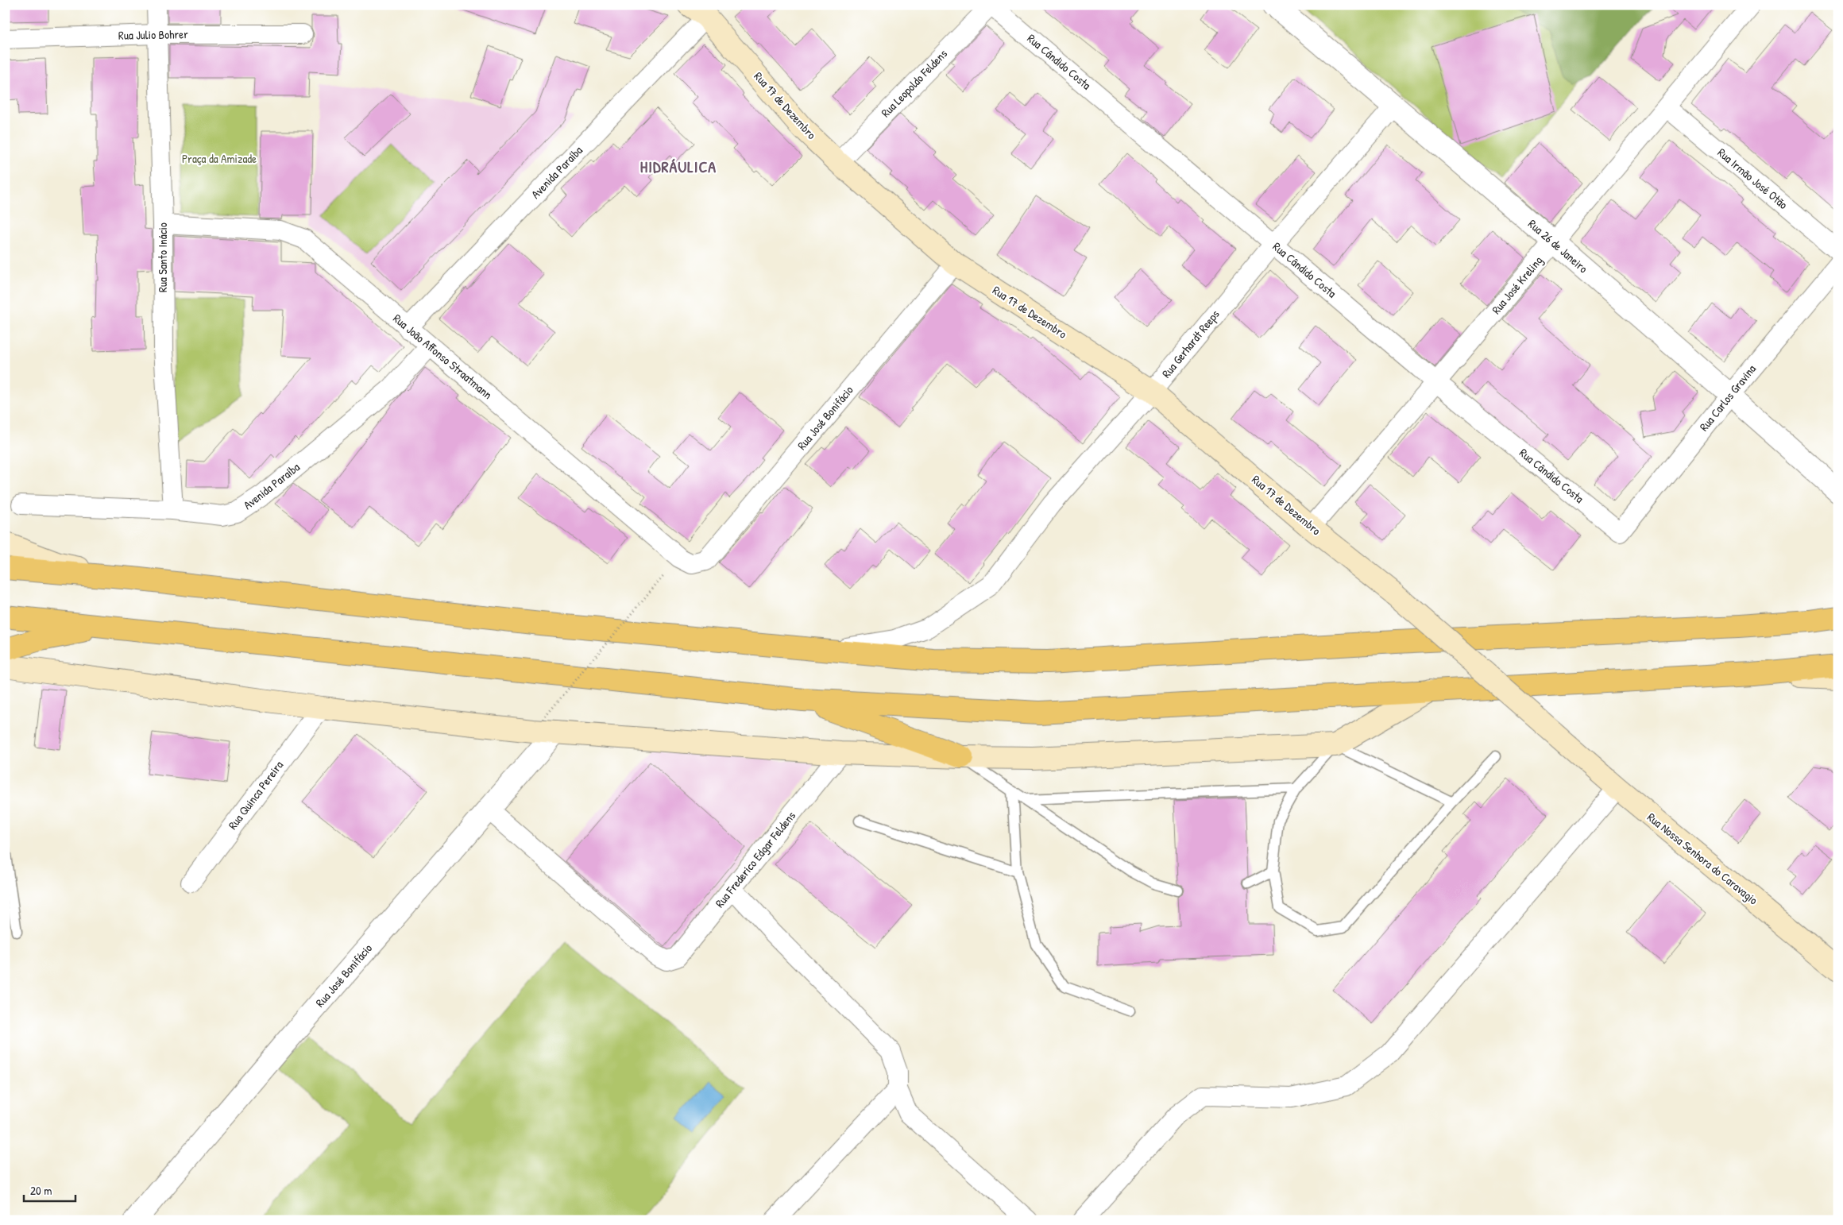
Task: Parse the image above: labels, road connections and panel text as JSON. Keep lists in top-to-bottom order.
{
  "streets": {
    "main road": ["Rua 17 de Dezembro", "Rua Nossa Senhora do Caravagio"],
    "street": [
      "Rua Julio Bohrer",
      "Rua Cândido Costa",
      "Rua Leopoldo Feldens",
      "Avenida Paraíba",
      "Rua Irmão José Otão",
      "Rua 26 de Janeiro",
      "Rua Santo Inácio",
      "Rua José Kreling",
      "Rua Gerhardt Reeps",
      "Rua João Affonso Straatmann",
      "Rua Carlos Gravina",
      "Rua José Bonifácio",
      "Rua Quinca Pereira",
      "Rua Frederico Edgar Feldens"
    ]
  },
  "crossings": [
    ["Rua Julio Bohrer", "Rua Santo Inácio"],
    ["Rua Cândido Costa", "Rua Leopoldo Feldens"],
    ["Rua Cândido Costa", "Rua José Kreling"],
    ["Rua Cândido Costa", "Rua Gerhardt Reeps"],
    ["Rua Cândido Costa", "Rua Carlos Gravina"],
    ["Rua Leopoldo Feldens", "Rua 17 de Dezembro"],
    ["Rua 17 de Dezembro", "Avenida Paraíba"],
    ["Rua 17 de Dezembro", "Rua José Kreling"],
    ["Rua 17 de Dezembro", "Rua Gerhardt Reeps"],
    ["Rua 17 de Dezembro", "Rua José Bonifácio"],
    ["Rua 17 de Dezembro", "Rua Nossa Senhora do Caravagio"],
    ["Avenida Paraíba", "Rua Santo Inácio"],
    ["Avenida Paraíba", "Rua João Affonso Straatmann"],
    ["Rua Irmão José Otão", "Rua José Kreling"],
    ["Rua 26 de Janeiro", "Rua José Kreling"],
    ["Rua 26 de Janeiro", "Rua Gerhardt Reeps"],
    ["Rua 26 de Janeiro", "Rua Carlos Gravina"],
    ["Rua Santo Inácio", "Rua João Affonso Straatmann"],
    ["Rua João Affonso Straatmann", "Rua José Bonifácio"],
    ["Rua José Bonifácio", "Rua Frederico Edgar Feldens"]
  ],
  "districts": ["HIDRÁULICA"],
  "parks": ["Praça da Amizade"],
  "scale_bar": "20 m"
}
